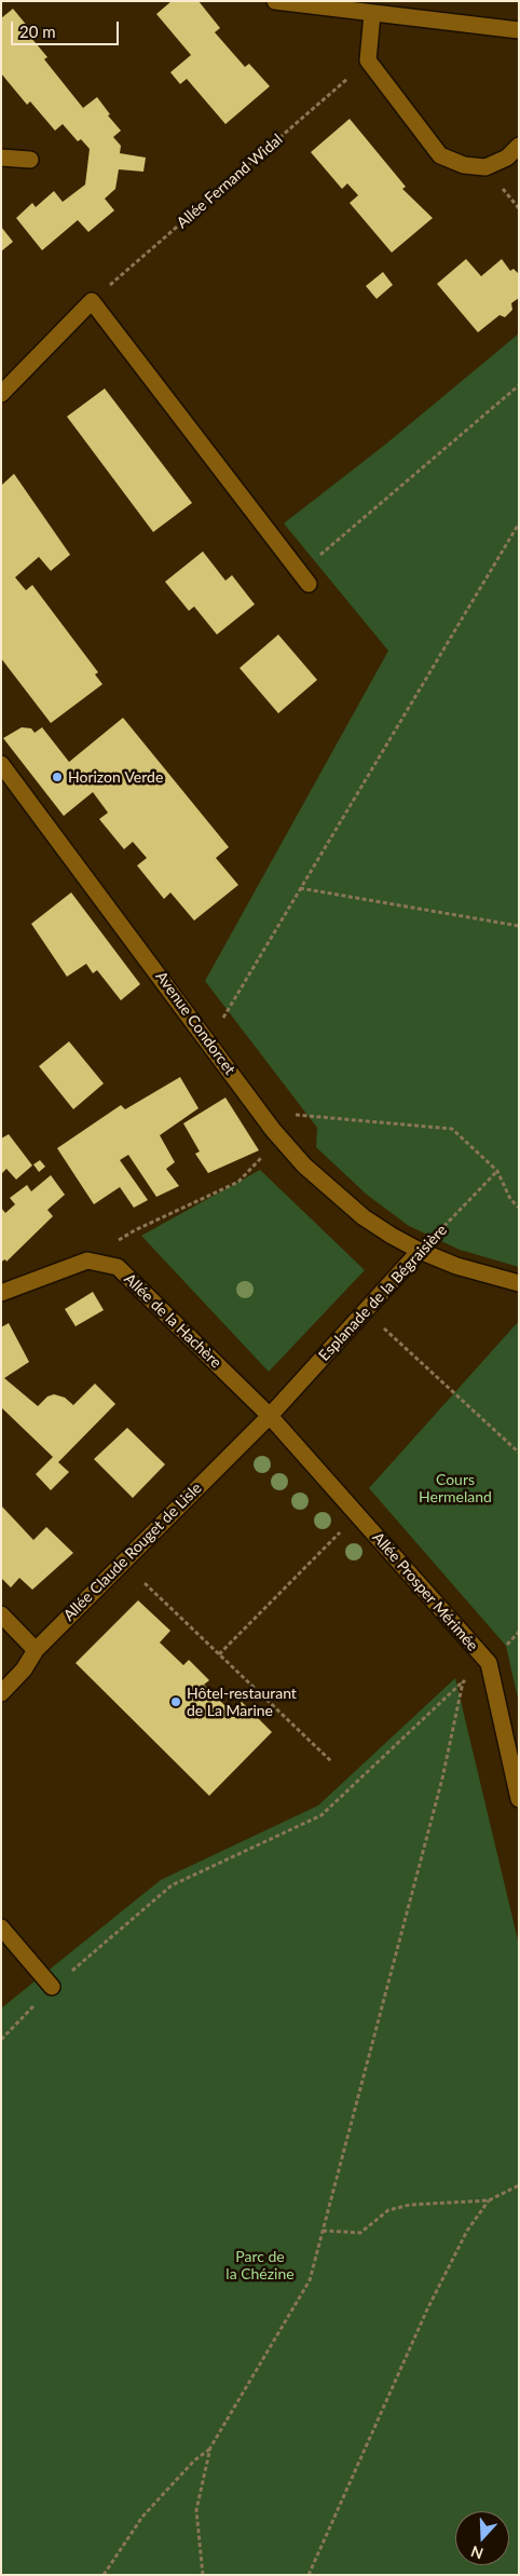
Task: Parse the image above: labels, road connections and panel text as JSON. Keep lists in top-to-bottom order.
{
  "streets": {
    "street": [
      "Avenue Condorcet",
      "Esplanade de la Bégraisière",
      "Allée de la Hachère",
      "Allée Claude Rouget de Lisle",
      "Allée Prosper Mérimée"
    ],
    "path": ["Allée Fernand Widal"]
  },
  "crossings": [
    ["Avenue Condorcet", "Esplanade de la Bégraisière"],
    ["Esplanade de la Bégraisière", "Allée de la Hachère"],
    ["Esplanade de la Bégraisière", "Allée Claude Rouget de Lisle"],
    ["Esplanade de la Bégraisière", "Allée Prosper Mérimée"],
    ["Allée de la Hachère", "Allée Claude Rouget de Lisle"],
    ["Allée de la Hachère", "Allée Prosper Mérimée"],
    ["Allée Claude Rouget de Lisle", "Allée Prosper Mérimée"]
  ],
  "parks": ["Cours Hermeland", "Parc de la Chézine"],
  "places": ["Horizon Verde", "Hôtel-restaurant de La Marine"],
  "scale_bar": "20 m",
  "north": "bottom"
}
